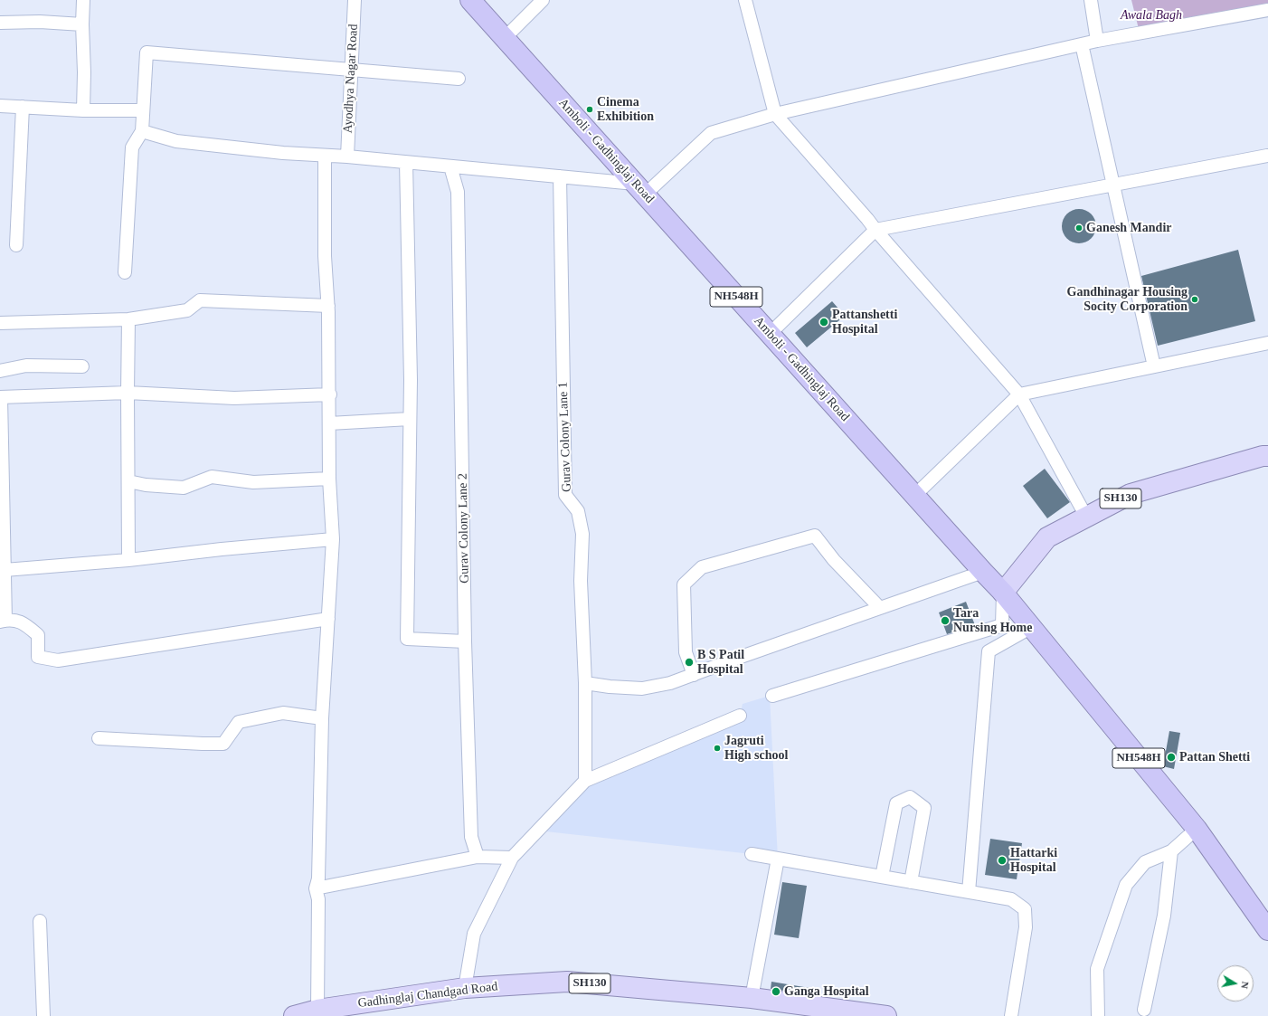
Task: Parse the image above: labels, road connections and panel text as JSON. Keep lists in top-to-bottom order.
{
  "streets": {
    "highway": ["Amboli - Gadhinglaj Road", "NH548H"],
    "main road": ["SH130", "Gadhinglaj Chandgad Road"],
    "street": ["Ayodhya Nagar Road", "Gurav Colony Lane 1", "Gurav Colony Lane 2"]
  },
  "crossings": [
    ["Amboli - Gadhinglaj Road", "NH548H"],
    ["Amboli - Gadhinglaj Road", "SH130"],
    ["NH548H", "SH130"]
  ],
  "parks": ["Awala Bagh"],
  "places": [
    "Cinema Exhibition",
    "Ganesh Mandir",
    "Gandhinagar Housing Socity Corporation",
    "Pattanshetti Hospital",
    "Tara Nursing Home",
    "B S Patil Hospital",
    "Jagruti High school",
    "Pattan Shetti",
    "Hattarki Hospital",
    "Ganga Hospital"
  ],
  "north": "right"
}
